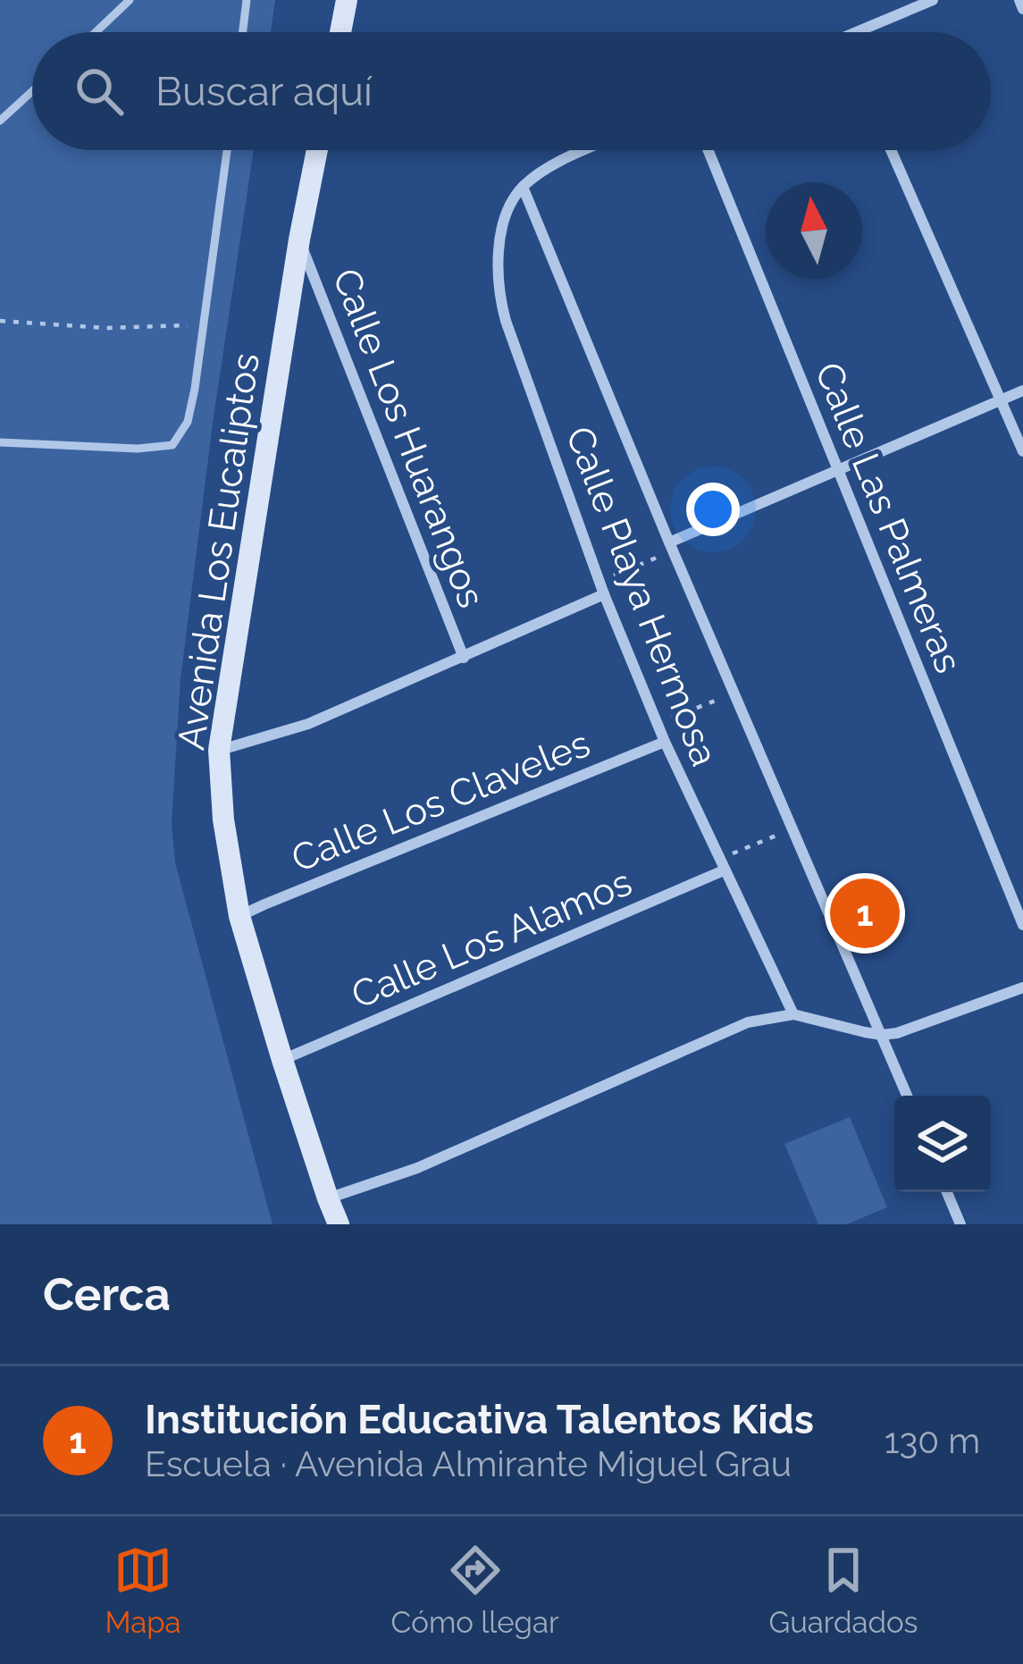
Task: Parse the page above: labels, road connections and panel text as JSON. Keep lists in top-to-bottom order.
{
  "streets": {
    "street": [
      "Calle Los Huarangos",
      "Calle Las Palmeras",
      "Avenida Los Eucaliptos",
      "Calle Playa Hermosa",
      "Calle Los Claveles",
      "Calle Los Alamos"
    ]
  },
  "crossings": [
    ["Calle Los Huarangos", "Avenida Los Eucaliptos"],
    ["Avenida Los Eucaliptos", "Calle Los Claveles"],
    ["Avenida Los Eucaliptos", "Calle Los Alamos"],
    ["Calle Playa Hermosa", "Calle Los Claveles"],
    ["Calle Playa Hermosa", "Calle Los Alamos"]
  ],
  "north": "top",
  "page": {
    "search": "Buscar aquí",
    "pins": "1",
    "heading": "Cerca",
    "list": [
      {
        "mark": "1",
        "name": "Institución Educativa Talentos Kids",
        "note": "Escuela · Avenida Almirante Miguel Grau",
        "value": "130 m"
      }
    ],
    "nav": ["Mapa", "Cómo llegar", "Guardados"]
  }
}
